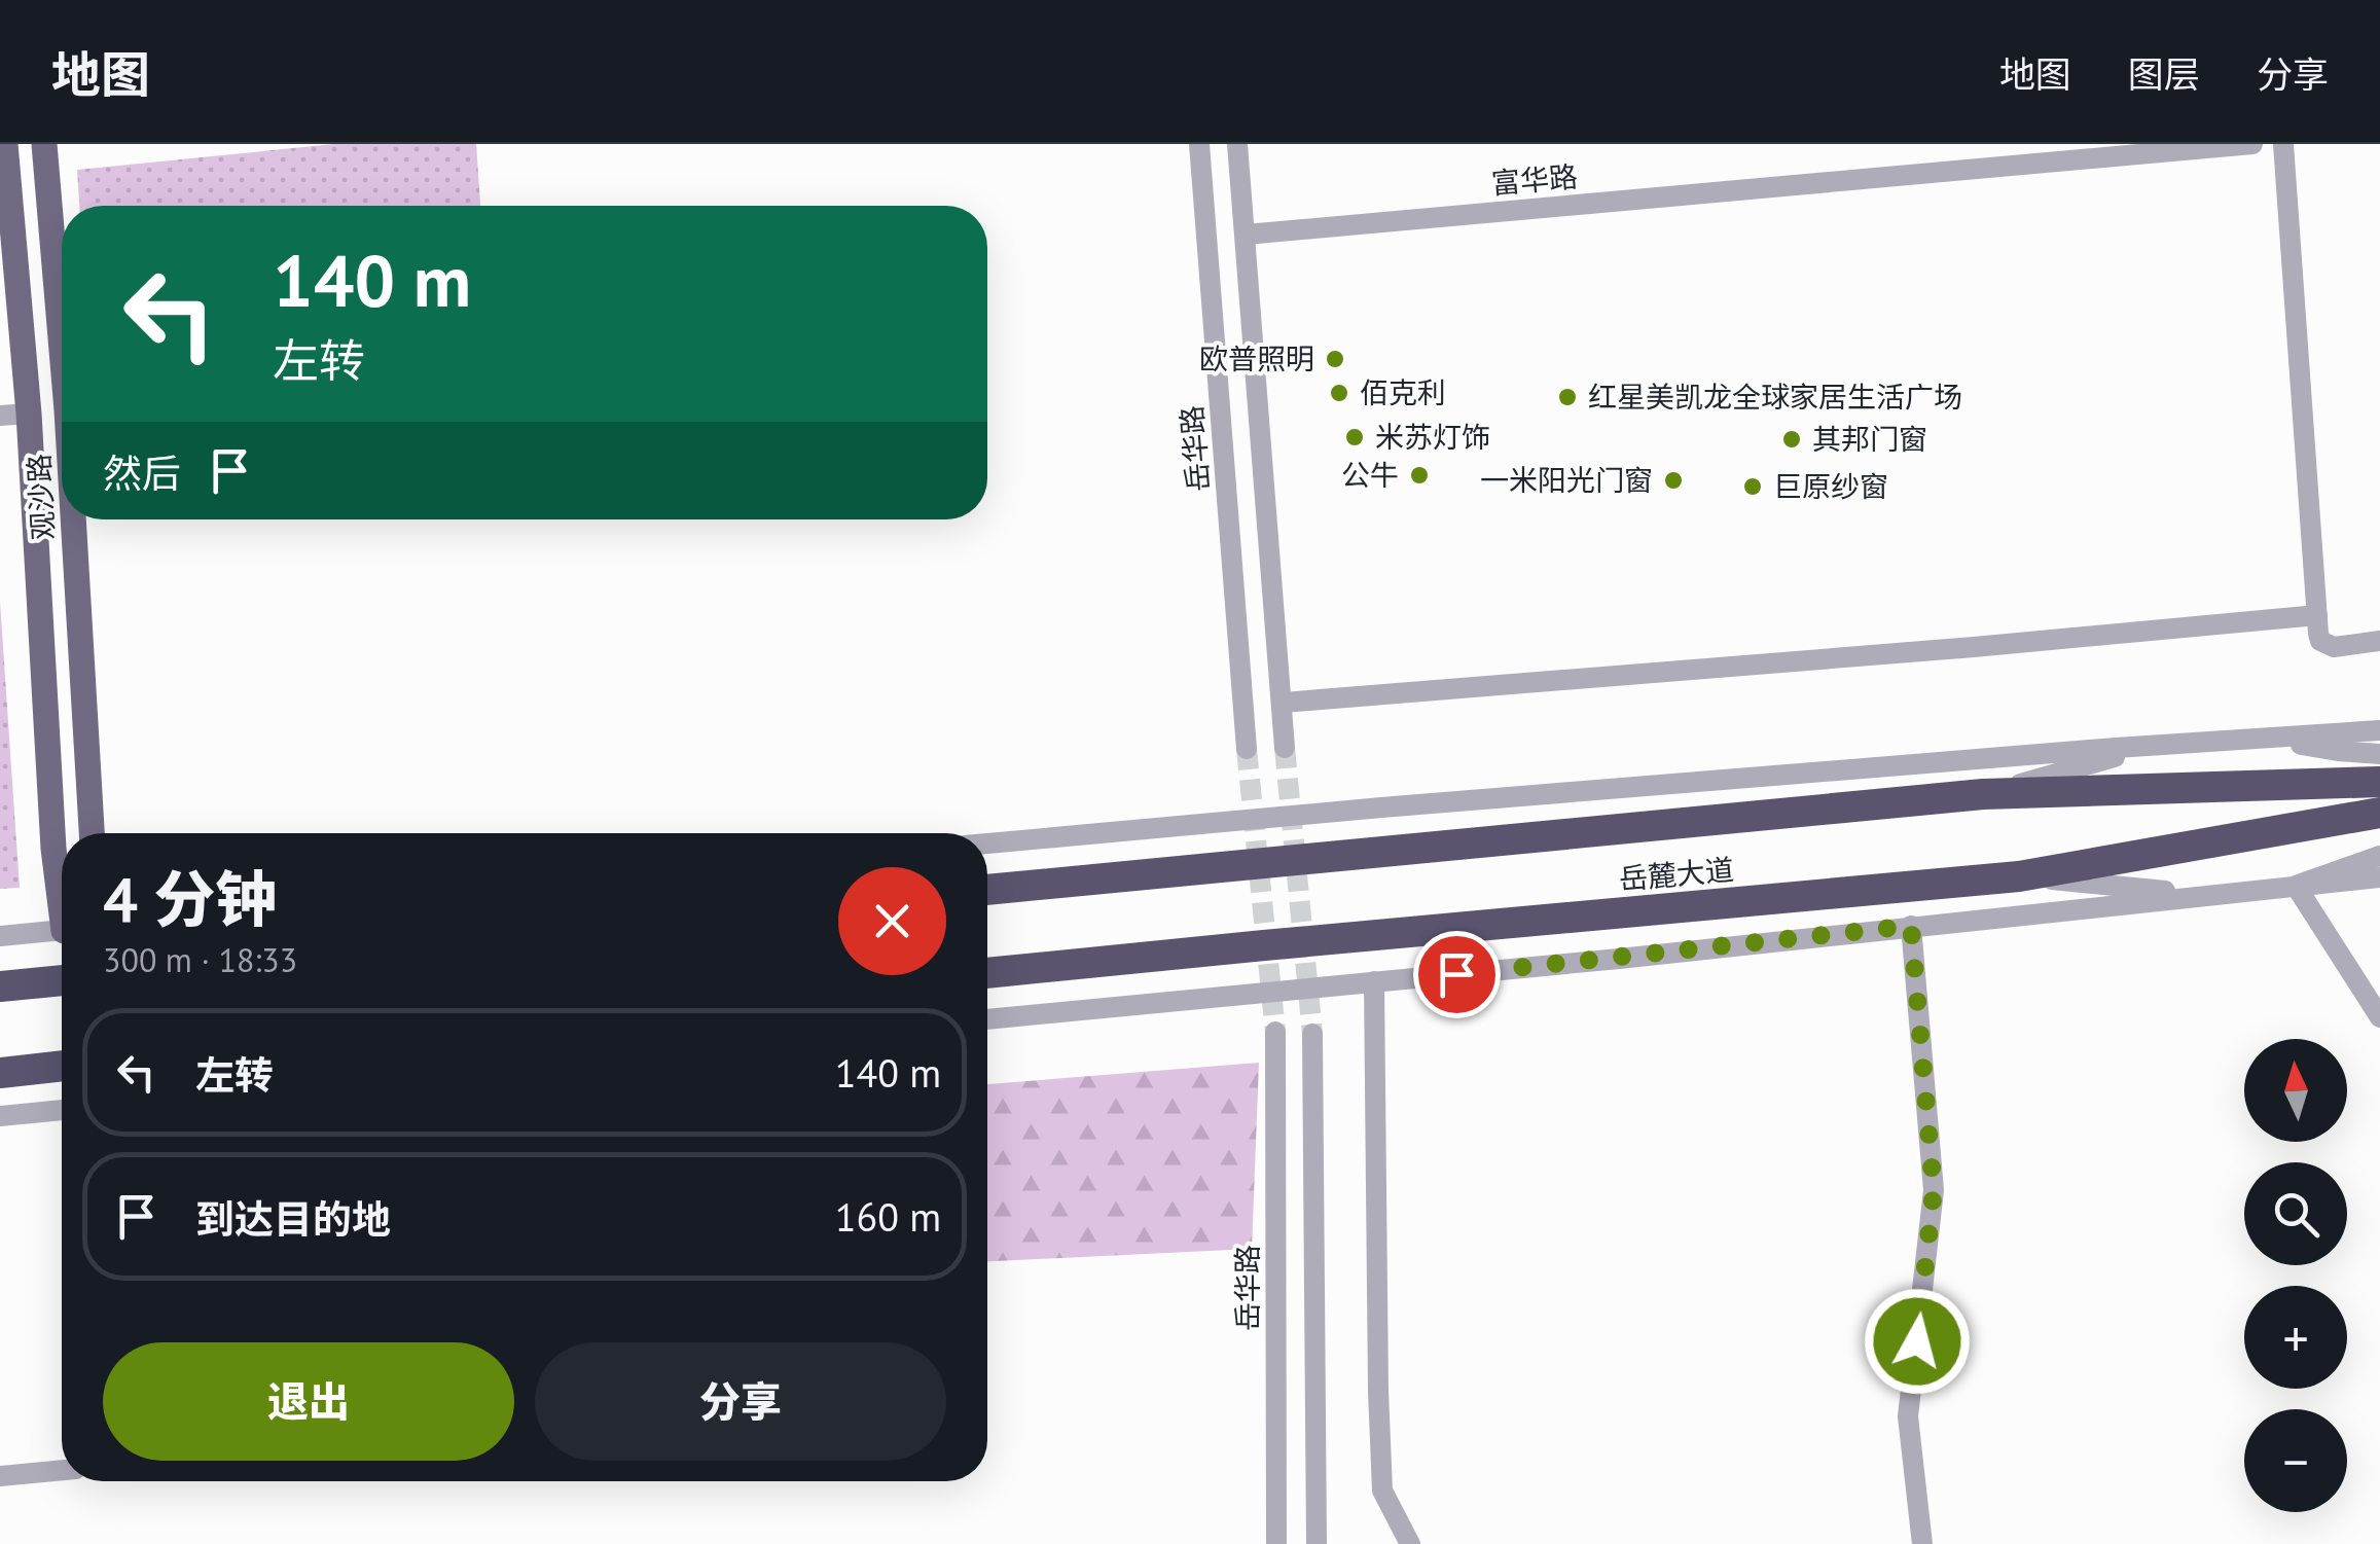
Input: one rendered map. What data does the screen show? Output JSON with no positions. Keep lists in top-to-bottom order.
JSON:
{
  "streets": {
    "highway": ["岳麓大道"],
    "main road": ["观沙路"],
    "street": ["富华路", "岳华路"]
  },
  "places": [
    "欧普照明",
    "佰克利",
    "红星美凯龙全球家居生活广场",
    "米苏灯饰",
    "其邦门窗",
    "公牛",
    "一米阳光门窗",
    "巨原纱窗"
  ],
  "north": "top",
  "page": {
    "header": "地图",
    "nav": ["地图", "图层", "分享"],
    "turn": ["140 m", "左转"],
    "then": "然后",
    "heading": ["4 分钟", "300 m · 18:33"],
    "list": [
      {
        "name": "左转",
        "value": "140 m"
      },
      {
        "name": "到达目的地",
        "value": "160 m"
      }
    ],
    "map_buttons": ["+", "−"],
    "buttons": ["退出", "分享"]
  }
}
